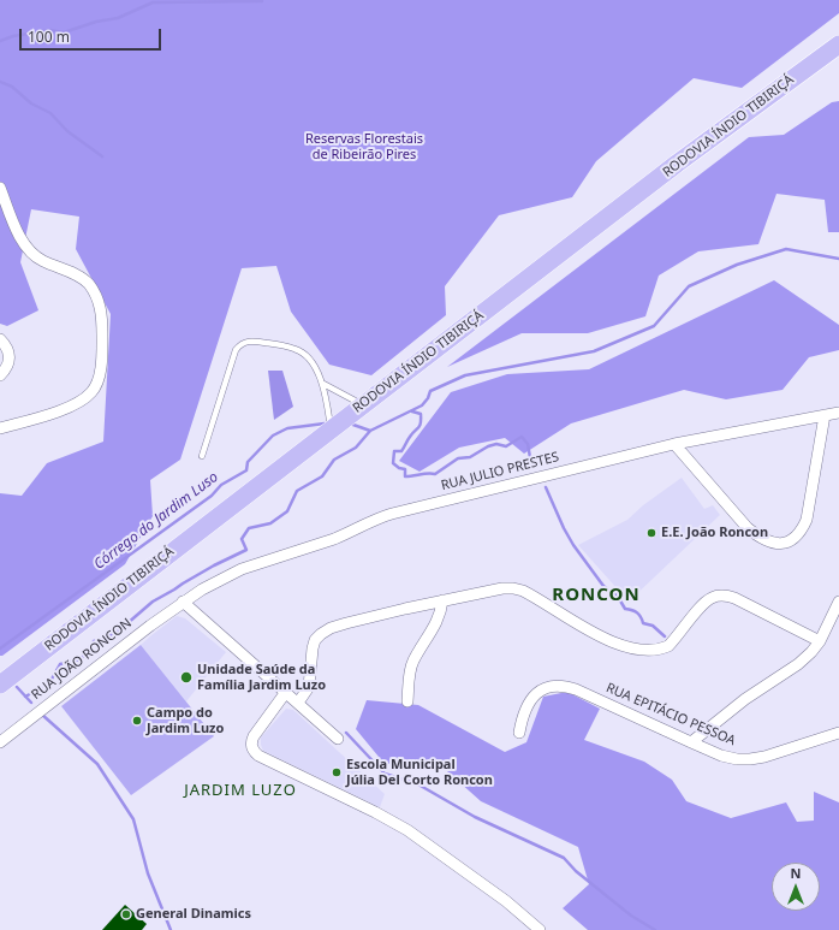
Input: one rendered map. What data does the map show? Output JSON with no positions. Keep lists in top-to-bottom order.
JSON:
{
  "streets": {
    "highway": ["RODOVIA ÍNDIO TIBIRIÇÁ"],
    "street": ["RUA JULIO PRESTES", "RUA JOÃO RONCON", "RUA EPITÁCIO PESSOA"]
  },
  "crossings": [
    ["RUA JULIO PRESTES", "RUA JOÃO RONCON"]
  ],
  "districts": ["RONCON", "JARDIM LUZO"],
  "water": ["Córrego do Jardim Luso"],
  "parks": ["Reservas Florestais de Ribeirão Pires"],
  "places": [
    "E.E. João Roncon",
    "Unidade Saúde da Família Jardim Luzo",
    "Campo do Jardim Luzo",
    "Escola Municipal Júlia Del Corto Roncon",
    "General Dinamics"
  ],
  "scale_bar": "100 m",
  "north": "top"
}
